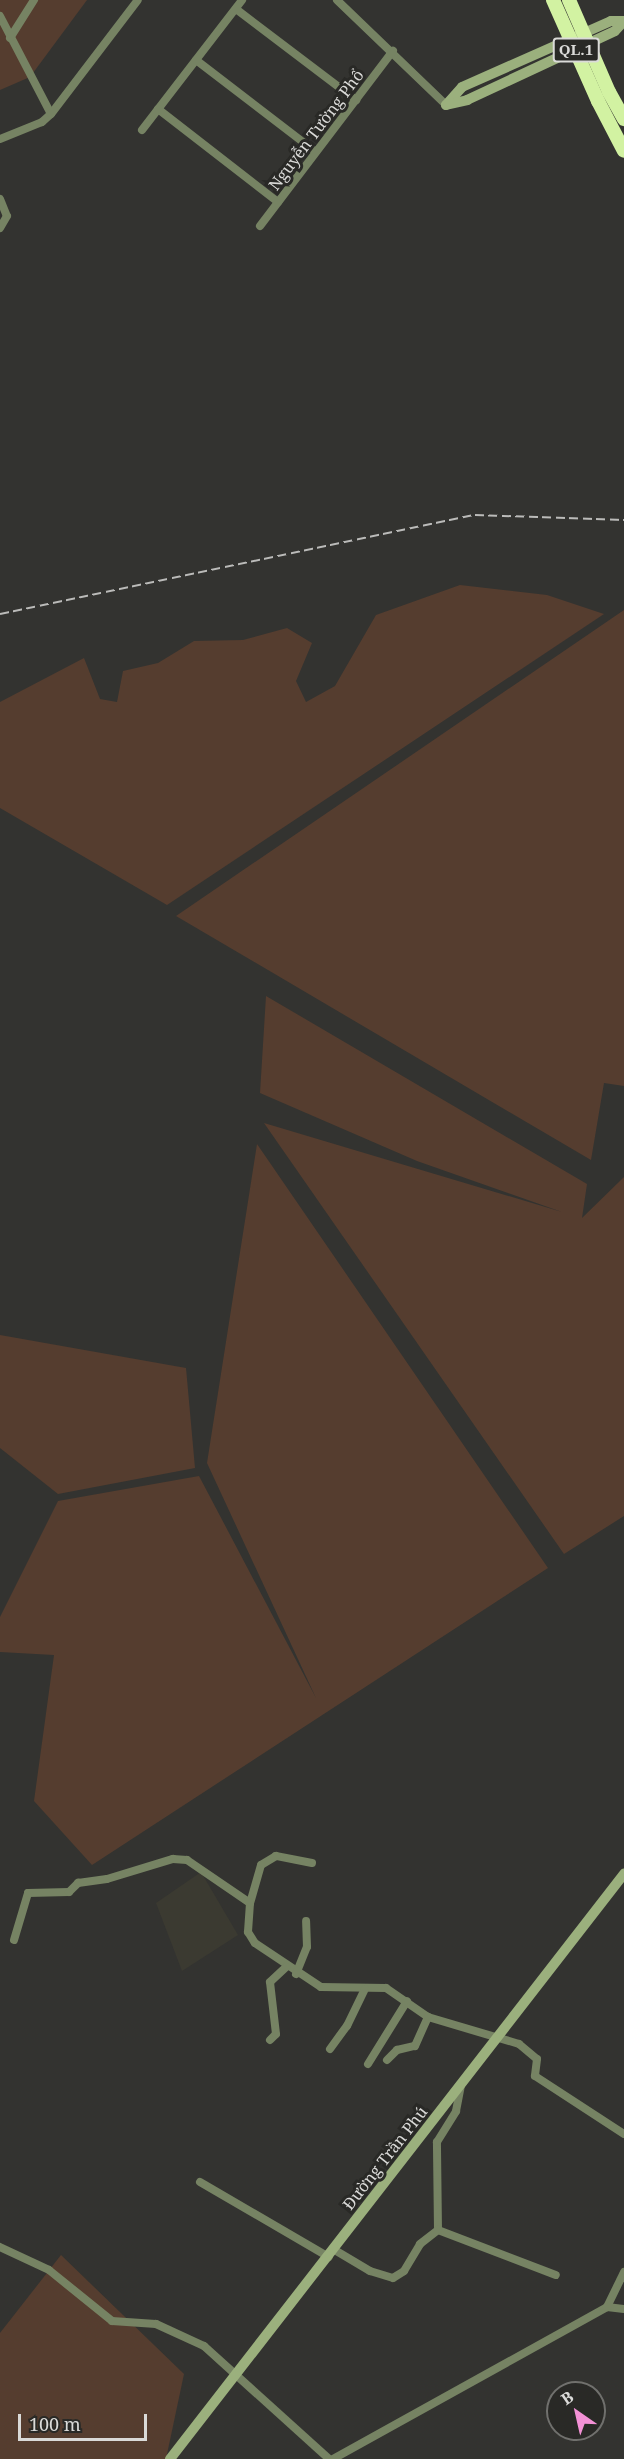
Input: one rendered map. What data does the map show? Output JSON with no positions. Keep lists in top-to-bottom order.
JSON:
{
  "streets": {
    "highway": ["QL.1"],
    "main road": ["Đường Trần Phú"],
    "street": ["Nguyễn Tường Phổ"]
  },
  "scale_bar": "100 m",
  "north": "top left"
}
